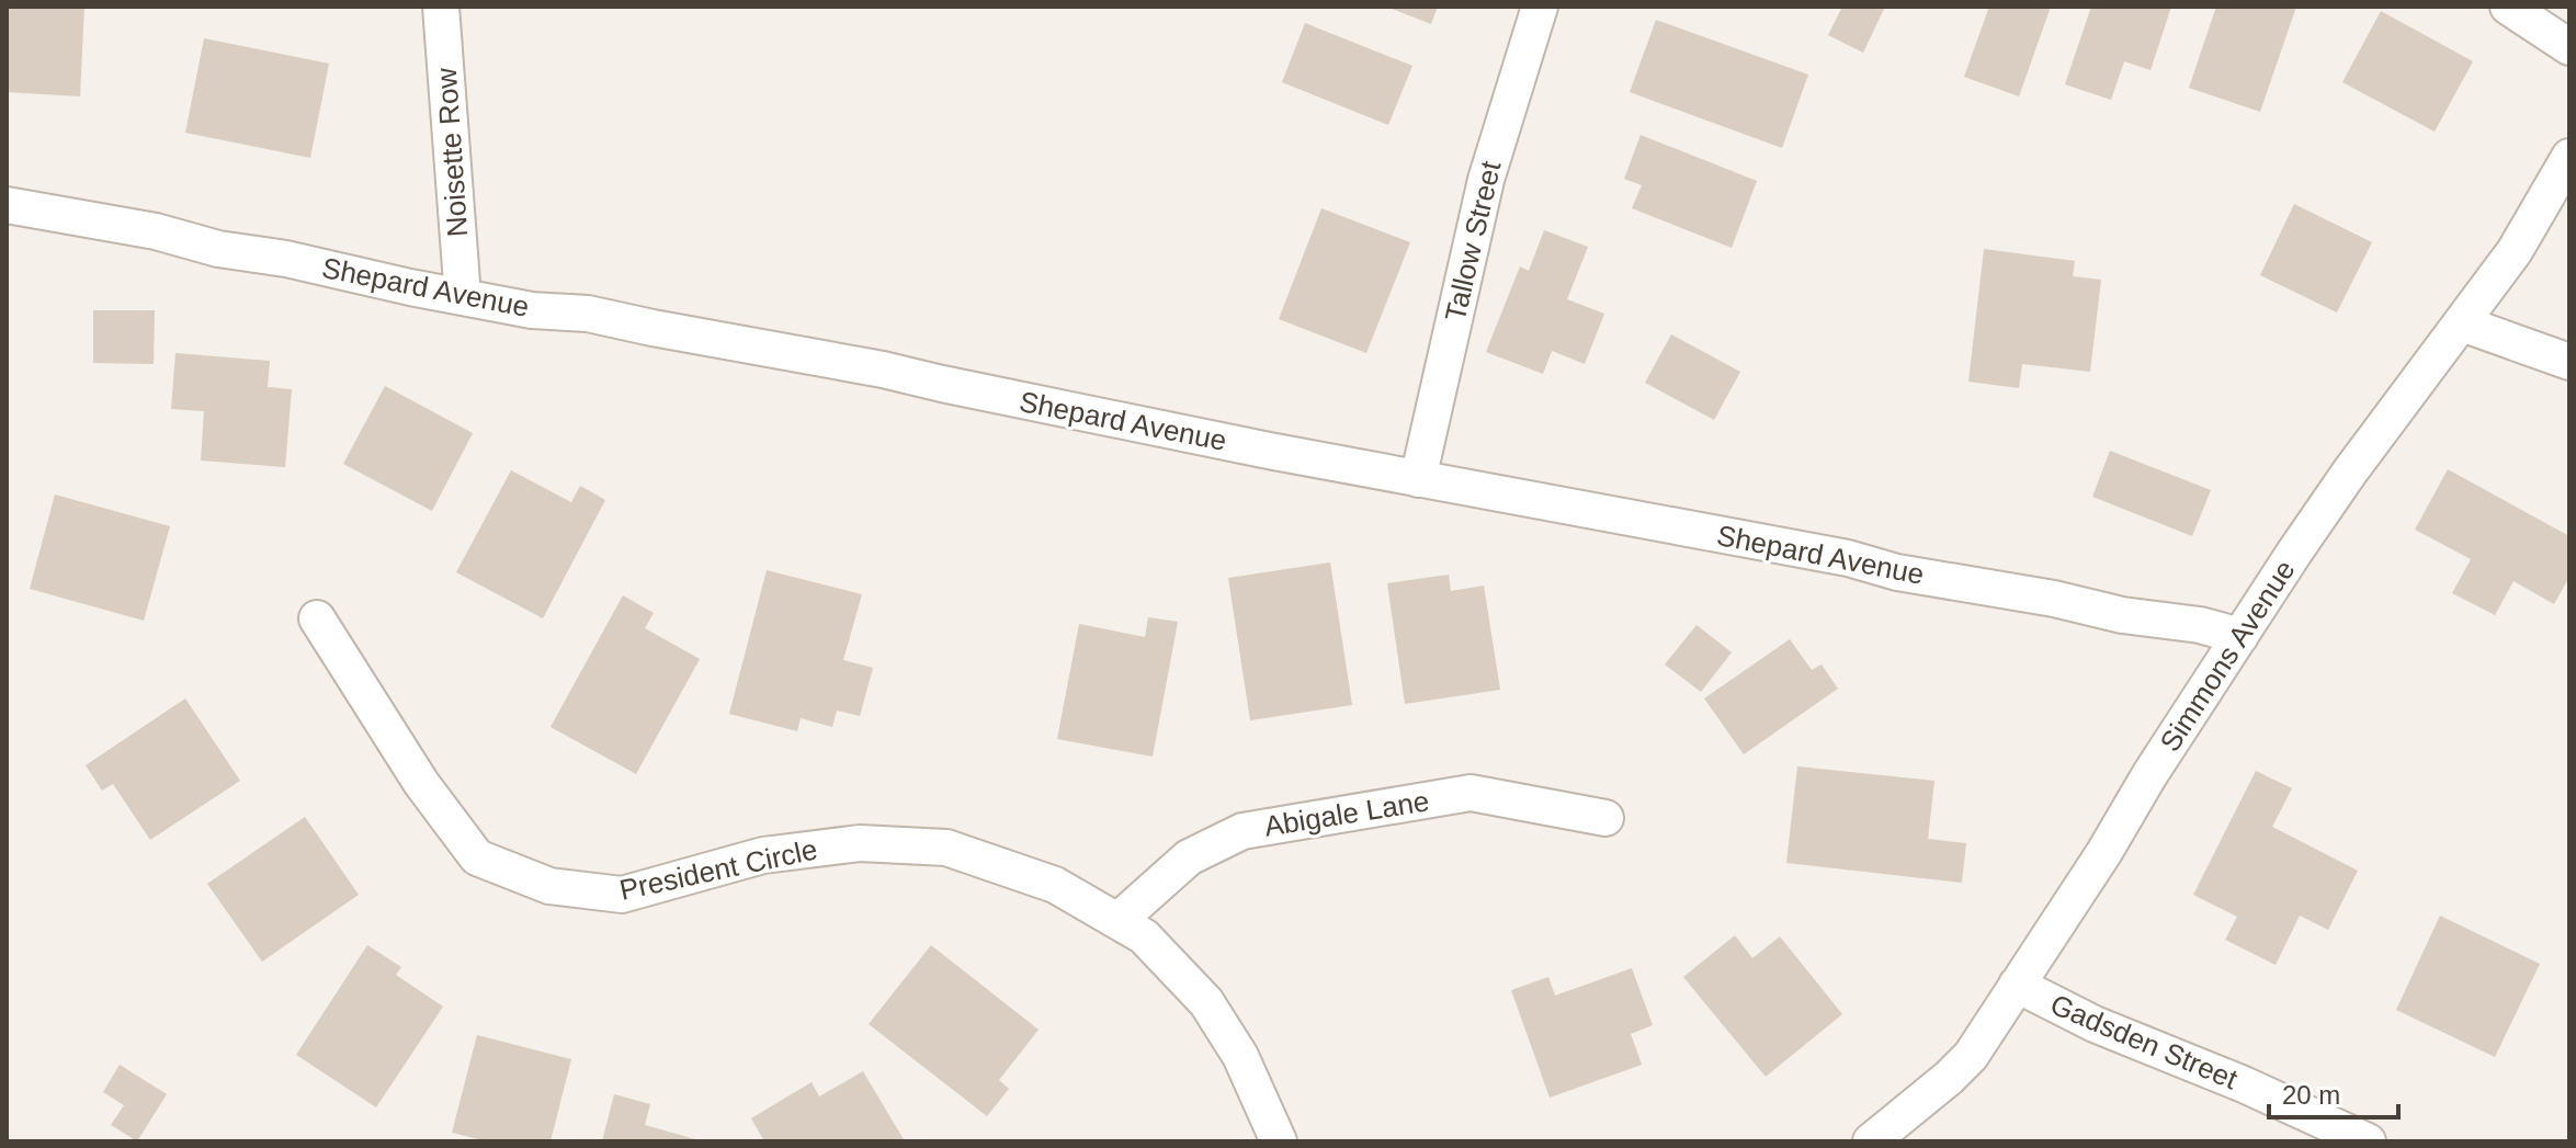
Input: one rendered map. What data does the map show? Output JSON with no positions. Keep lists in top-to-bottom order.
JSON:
{
  "streets": {
    "street": [
      "Noisette Row",
      "Tallow Street",
      "Shepard Avenue",
      "Simmons Avenue",
      "Abigale Lane",
      "President Circle",
      "Gadsden Street"
    ]
  },
  "crossings": [
    ["Noisette Row", "Shepard Avenue"],
    ["Tallow Street", "Shepard Avenue"],
    ["Shepard Avenue", "Simmons Avenue"],
    ["Simmons Avenue", "Gadsden Street"],
    ["Abigale Lane", "President Circle"]
  ],
  "scale_bar": "20 m"
}
